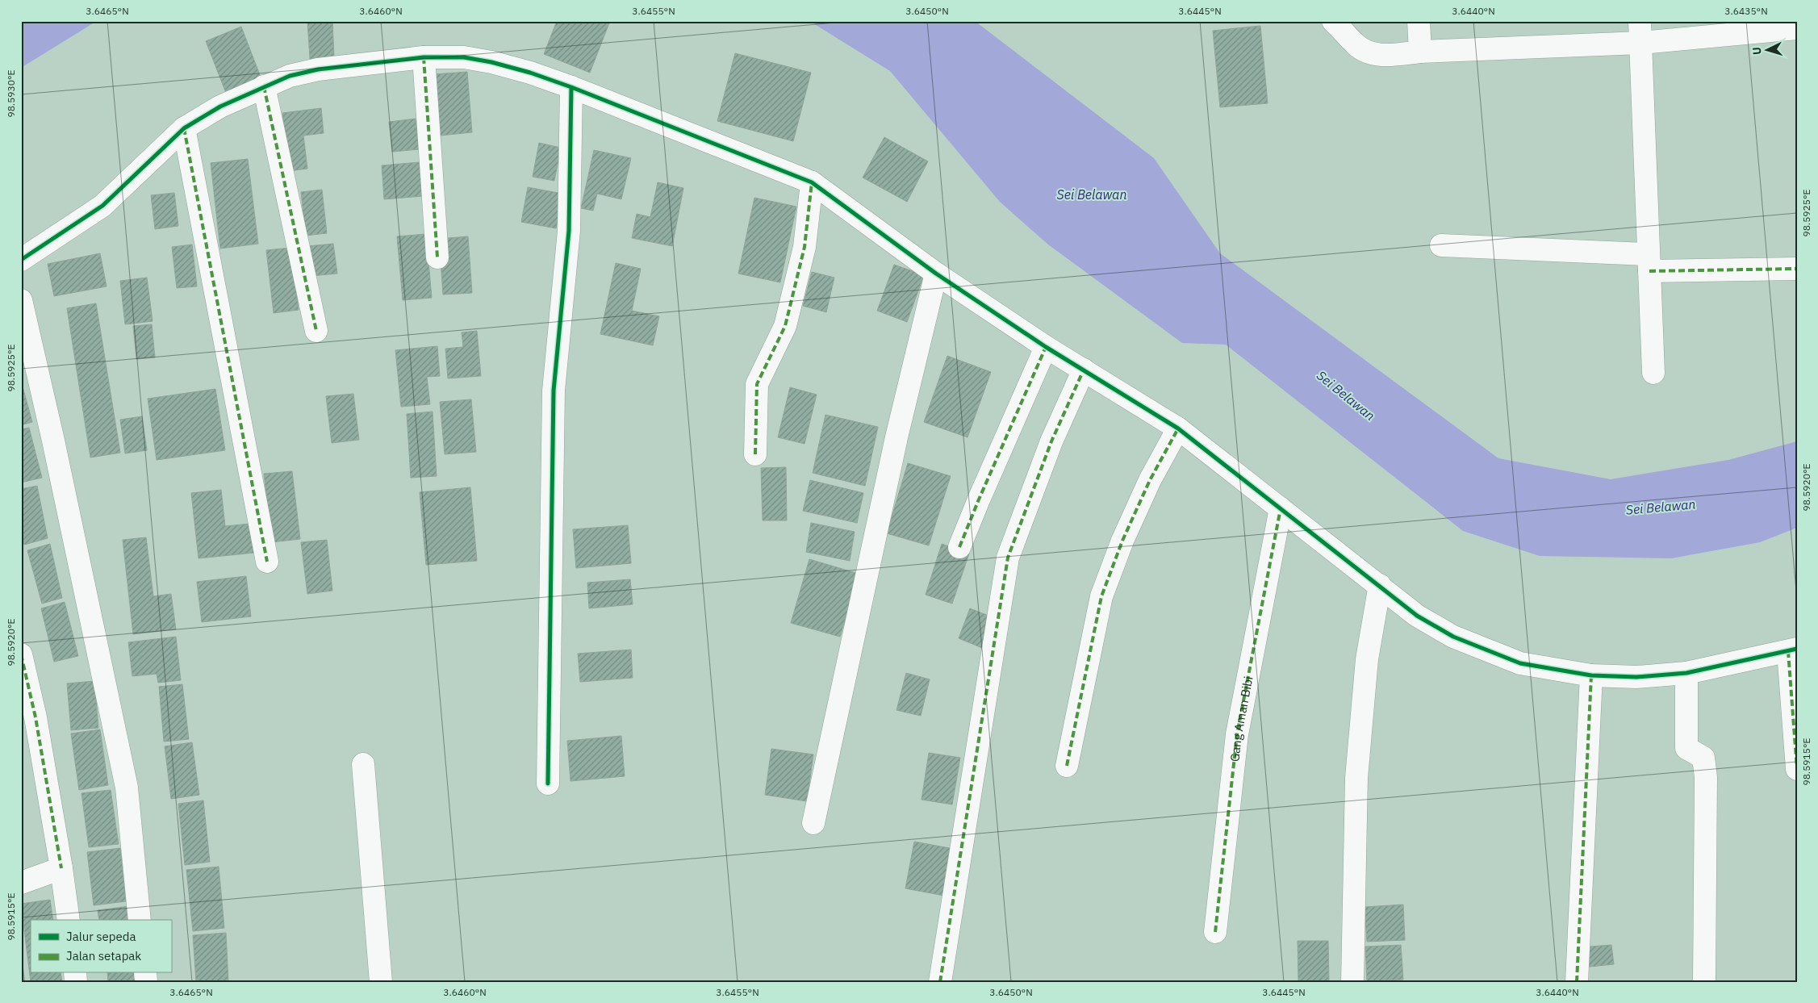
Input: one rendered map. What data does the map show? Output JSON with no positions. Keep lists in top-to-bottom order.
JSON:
{
  "streets": {
    "street": ["Gang Aman Bibi"]
  },
  "water": ["Sei Belawan"],
  "legend": ["Jalur sepeda", "Jalan setapak"],
  "north": "left",
  "coordinates": [
    "3.6465°N",
    "3.6460°N",
    "3.6455°N",
    "3.6450°N",
    "3.6445°N",
    "3.6440°N",
    "3.6435°N",
    "98.5930°E",
    "98.5925°E",
    "98.5920°E",
    "98.5915°E"
  ]
}
